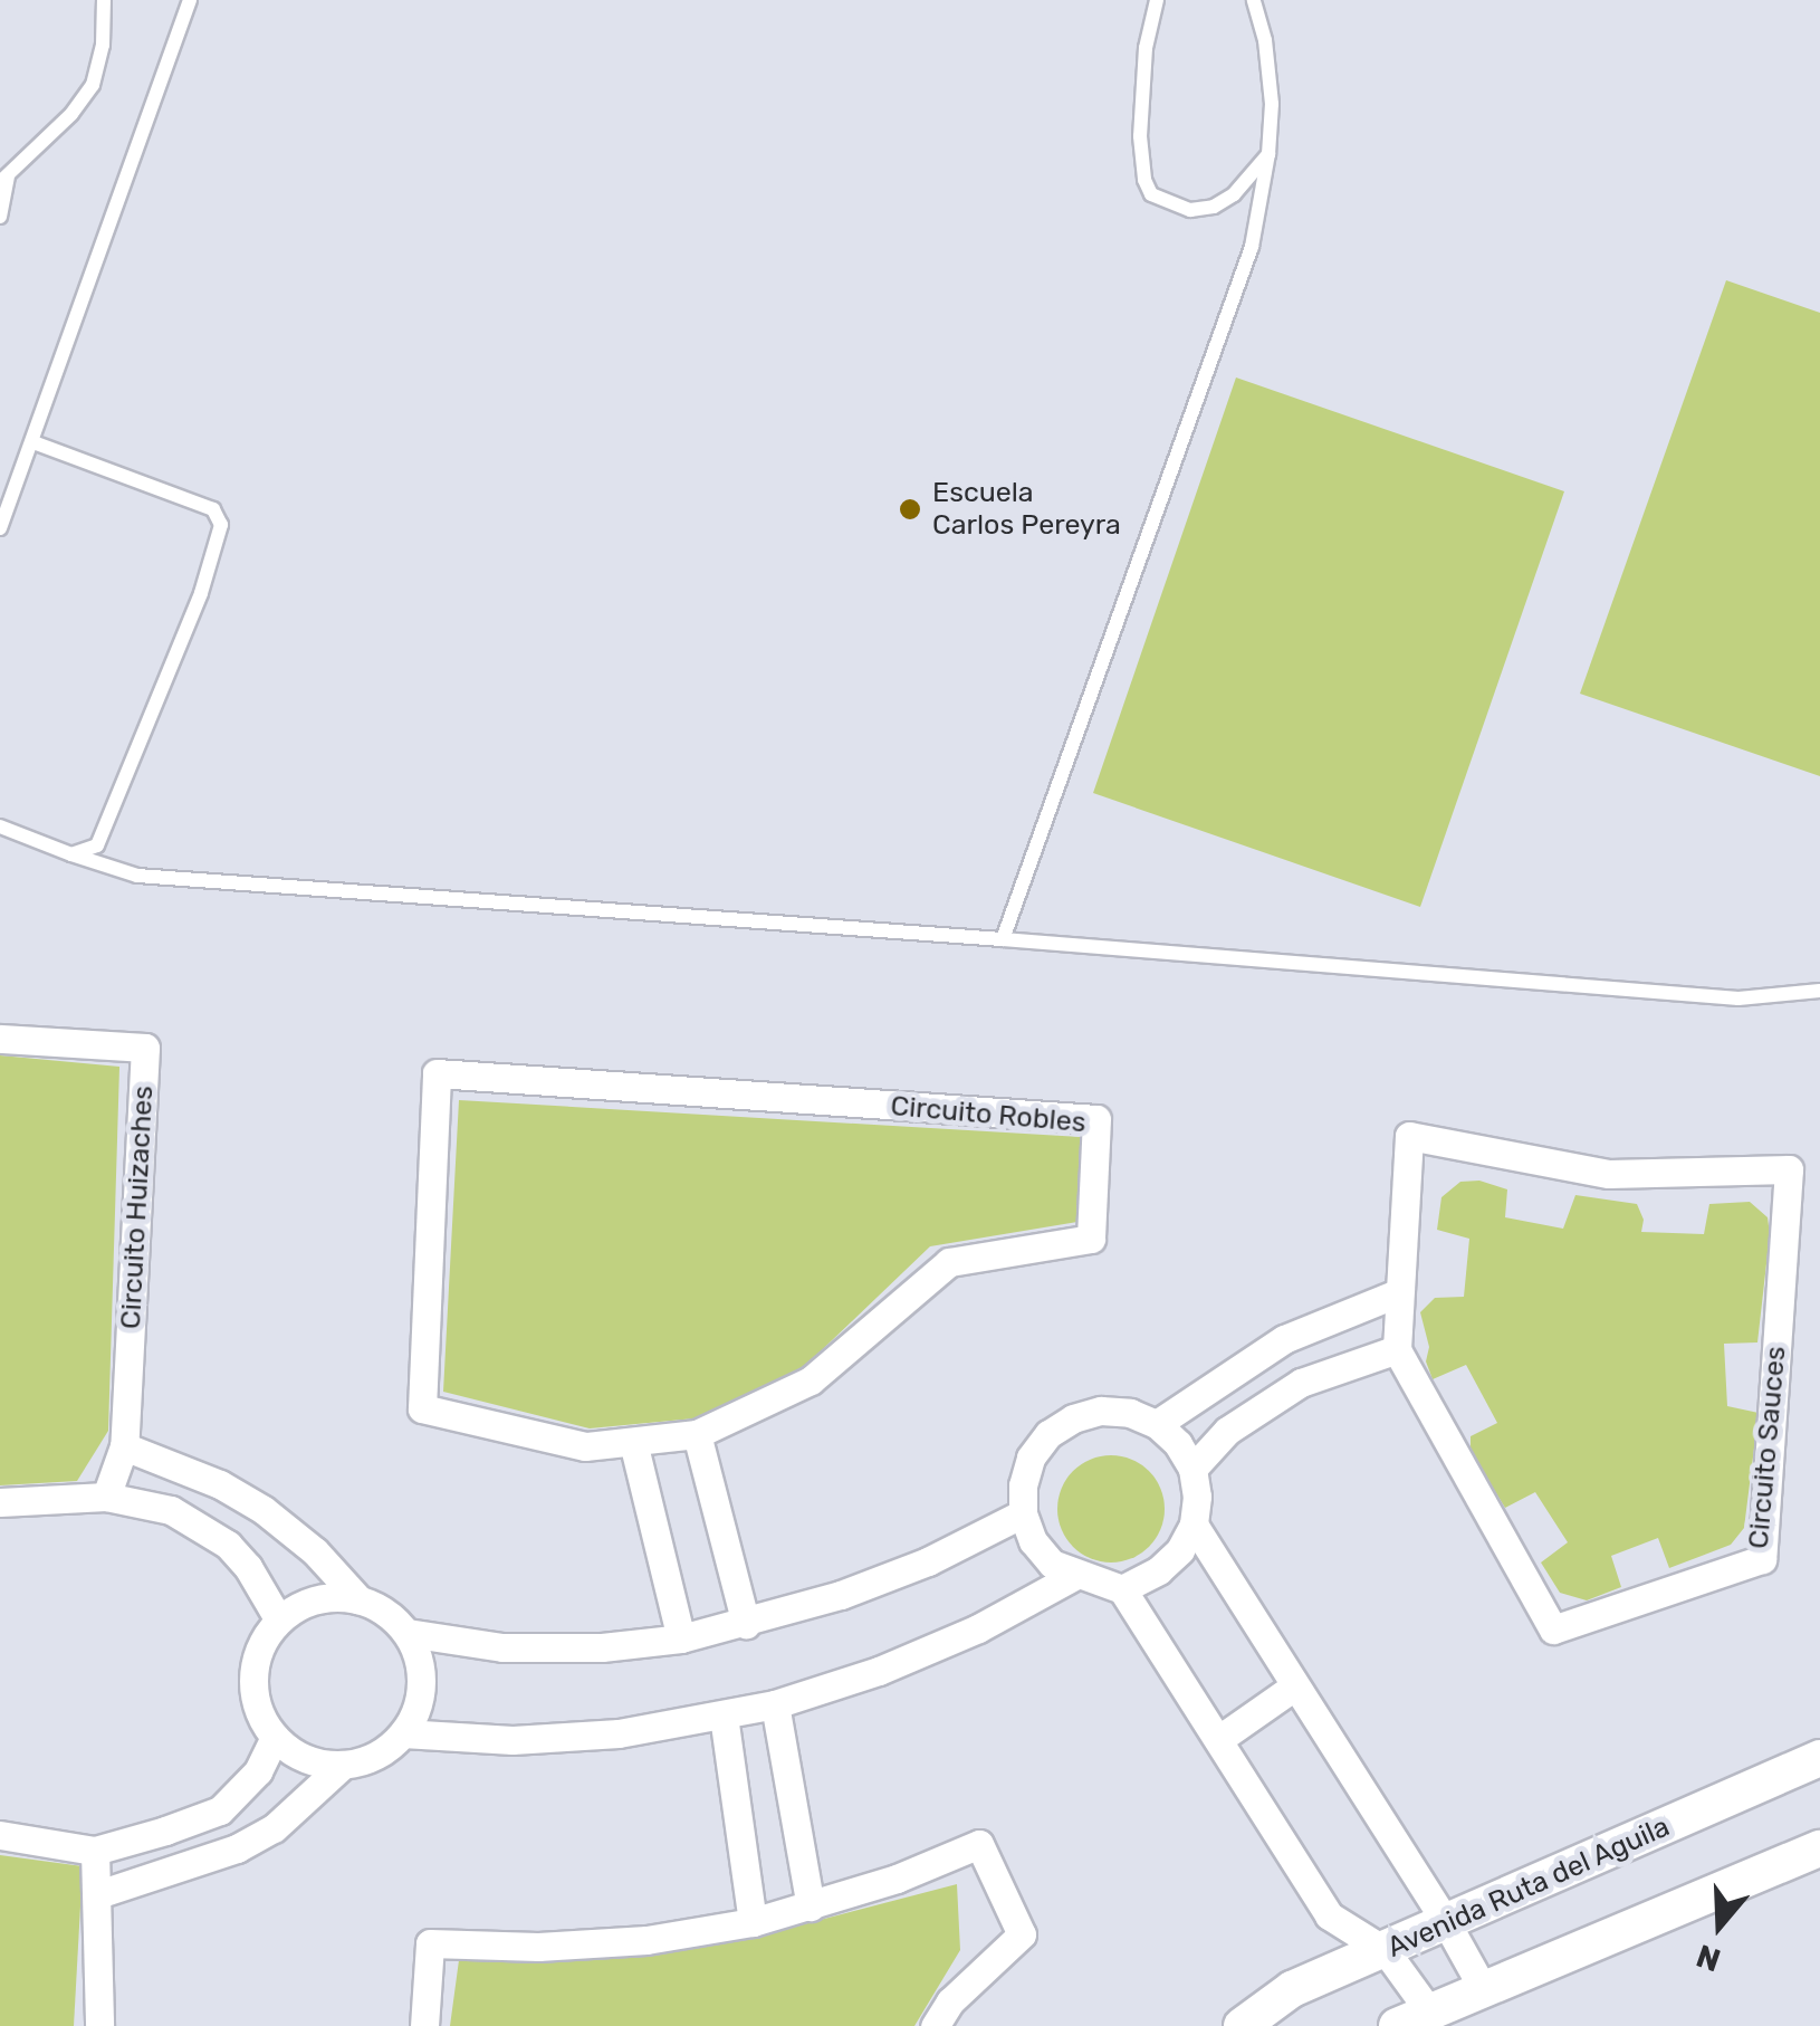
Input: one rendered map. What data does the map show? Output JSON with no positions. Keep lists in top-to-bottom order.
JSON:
{
  "streets": {
    "street": [
      "Circuito Robles",
      "Circuito Huizaches",
      "Circuito Sauces",
      "Avenida Ruta del Aguila"
    ]
  },
  "places": ["Escuela Carlos Pereyra"],
  "north": "bottom"
}
